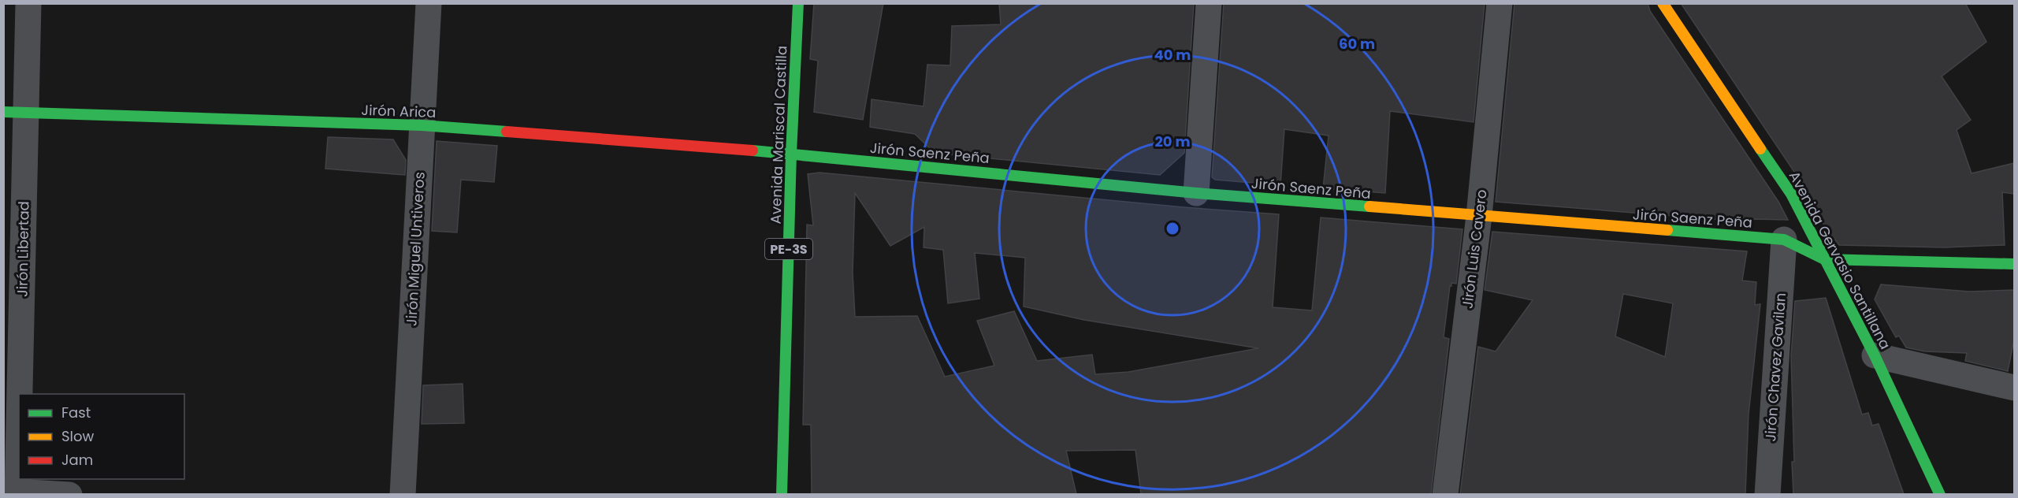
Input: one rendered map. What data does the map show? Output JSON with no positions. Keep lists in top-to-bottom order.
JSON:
{
  "streets": {
    "main road": [
      "Jirón Arica",
      "Avenida Mariscal Castilla",
      "Jirón Saenz Peña",
      "PE-3S",
      "Avenida Gervasio Santillana"
    ],
    "street": [
      "Jirón Libertad",
      "Jirón Miguel Untiveros",
      "Jirón Luis Cavero",
      "Jirón Chavez Gavilan"
    ]
  },
  "crossings": [
    ["Jirón Arica", "Avenida Mariscal Castilla"],
    ["Jirón Arica", "Jirón Saenz Peña"],
    ["Jirón Arica", "Jirón Libertad"],
    ["Jirón Arica", "Jirón Miguel Untiveros"],
    ["Avenida Mariscal Castilla", "Jirón Saenz Peña"],
    ["Jirón Saenz Peña", "Jirón Luis Cavero"],
    ["Jirón Saenz Peña", "Avenida Gervasio Santillana"],
    ["Jirón Saenz Peña", "Jirón Chavez Gavilan"]
  ],
  "legend": ["Fast", "Slow", "Jam"],
  "rings": ["60 m", "40 m", "20 m"]
}
